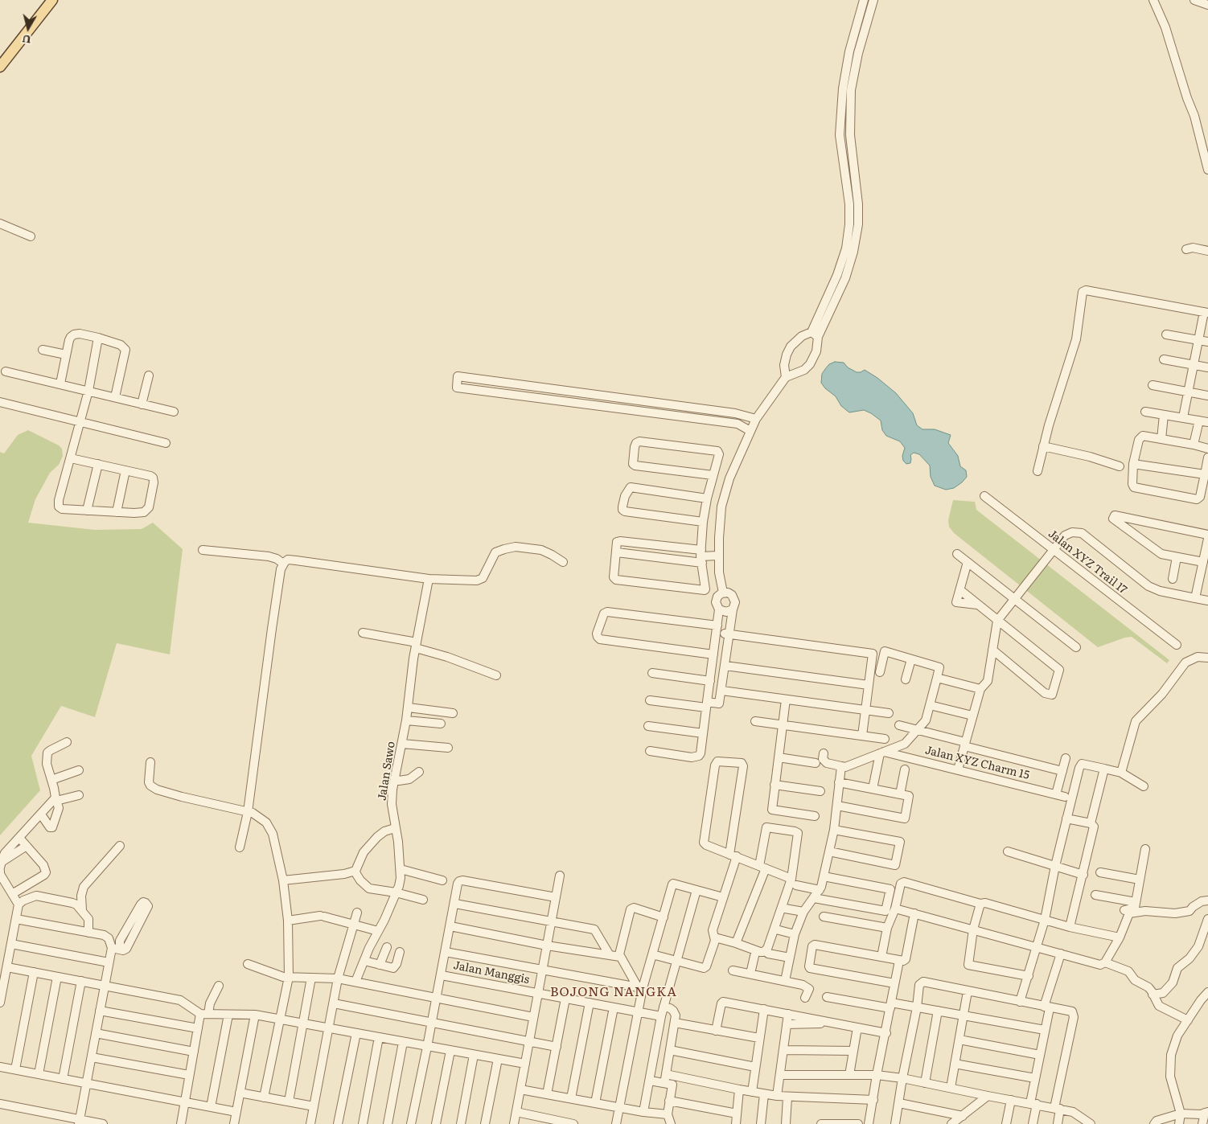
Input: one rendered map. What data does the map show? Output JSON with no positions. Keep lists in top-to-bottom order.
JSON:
{
  "streets": {
    "street": [
      "Jalan XYZ Trail 17",
      "Jalan XYZ Charm 15",
      "Jalan Sawo",
      "Jalan Manggis"
    ]
  },
  "districts": ["BOJONG NANGKA"],
  "north": "bottom"
}
